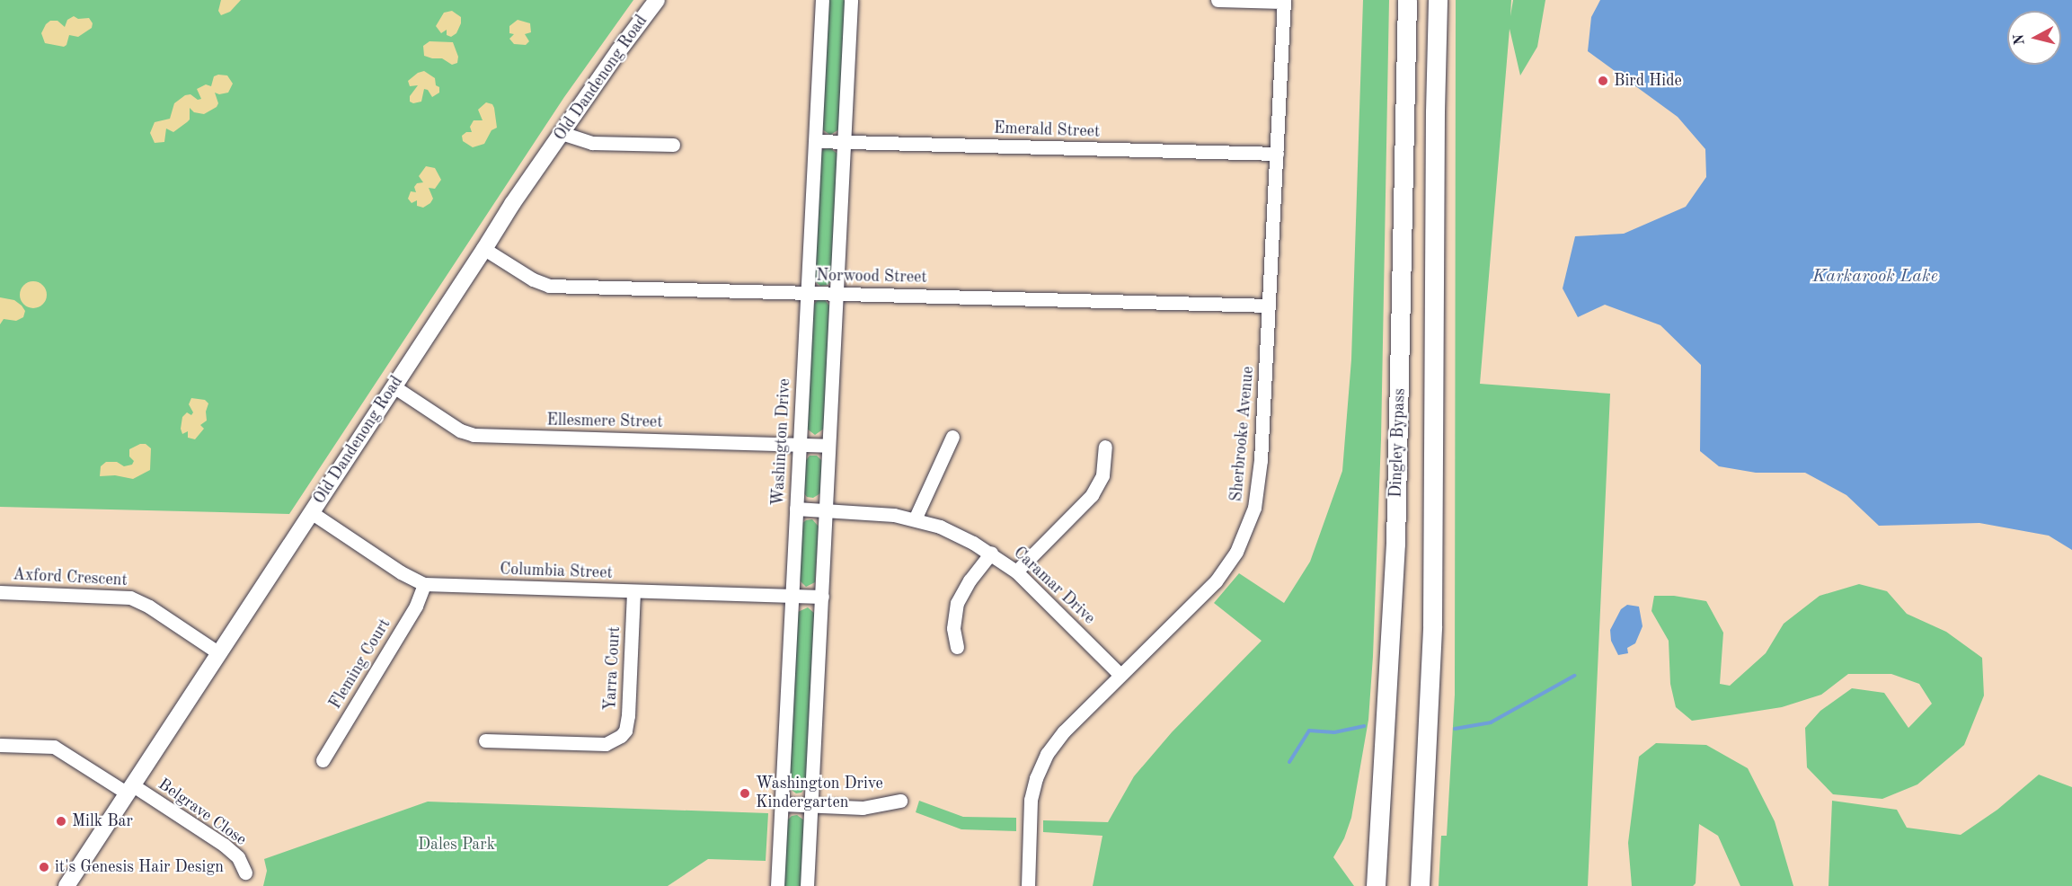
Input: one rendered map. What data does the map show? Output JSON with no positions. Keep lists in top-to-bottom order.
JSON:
{
  "streets": {
    "highway": ["Dingley Bypass"],
    "main road": ["Old Dandenong Road"],
    "street": [
      "Emerald Street",
      "Norwood Street",
      "Ellesmere Street",
      "Sherbrooke Avenue",
      "Washington Drive",
      "Columbia Street",
      "Axford Crescent",
      "Caramar Drive",
      "Fleming Court",
      "Yarra Court",
      "Belgrave Close"
    ]
  },
  "crossings": [
    ["Old Dandenong Road", "Norwood Street"],
    ["Old Dandenong Road", "Ellesmere Street"],
    ["Old Dandenong Road", "Columbia Street"],
    ["Old Dandenong Road", "Axford Crescent"],
    ["Old Dandenong Road", "Belgrave Close"],
    ["Emerald Street", "Sherbrooke Avenue"],
    ["Emerald Street", "Washington Drive"],
    ["Norwood Street", "Sherbrooke Avenue"],
    ["Norwood Street", "Washington Drive"],
    ["Ellesmere Street", "Washington Drive"],
    ["Sherbrooke Avenue", "Caramar Drive"],
    ["Washington Drive", "Columbia Street"],
    ["Washington Drive", "Caramar Drive"],
    ["Columbia Street", "Fleming Court"],
    ["Columbia Street", "Yarra Court"]
  ],
  "water": ["Karkarook Lake"],
  "parks": ["Dales Park"],
  "places": [
    "Bird Hide",
    "Washington Drive Kindergarten",
    "Milk Bar",
    "it's Genesis Hair Design"
  ],
  "north": "left"
}
